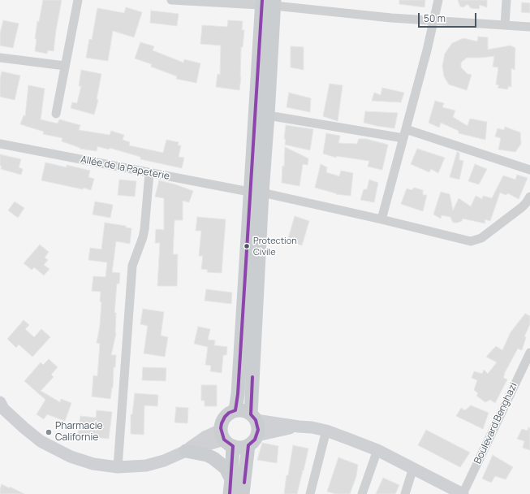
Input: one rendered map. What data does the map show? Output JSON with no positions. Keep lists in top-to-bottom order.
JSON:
{
  "streets": {
    "street": ["Allée de la Papeterie", "Boulevard Benghazi"]
  },
  "places": ["Protection Civile", "Pharmacie Californie"],
  "scale_bar": "50 m"
}
